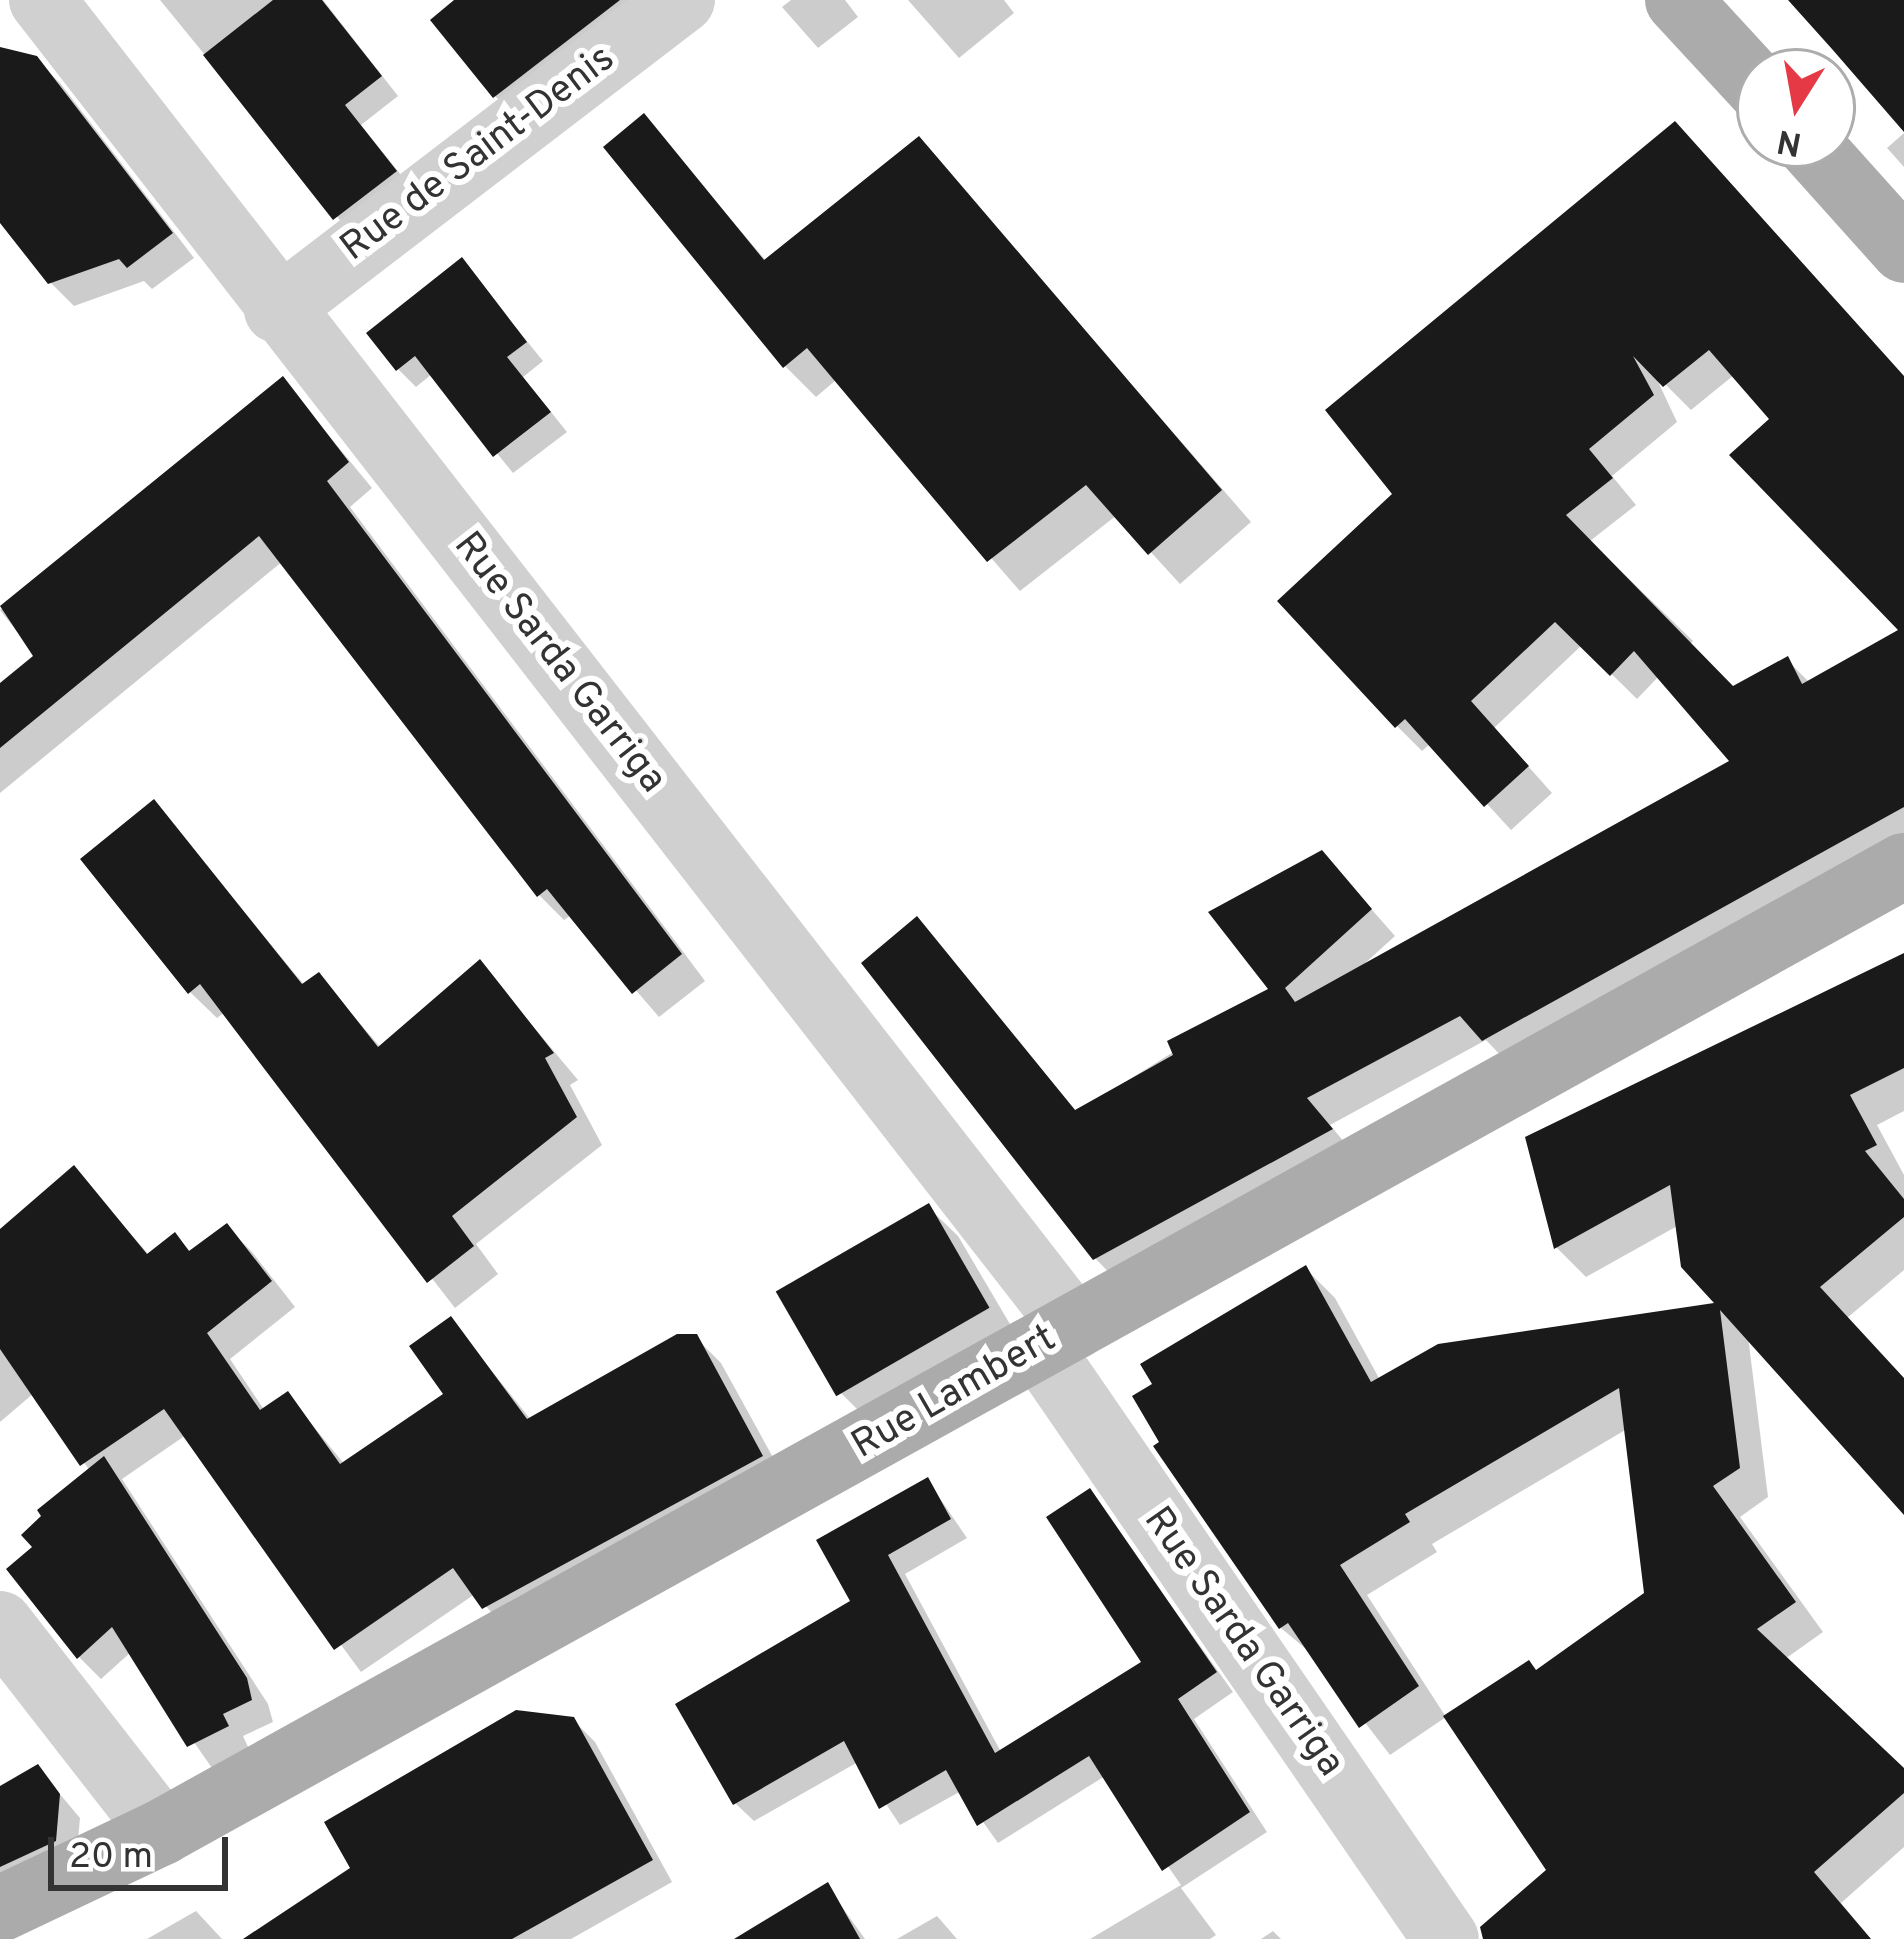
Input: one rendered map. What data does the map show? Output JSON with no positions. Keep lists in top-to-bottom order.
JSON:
{
  "streets": {
    "main road": ["Rue Lambert"],
    "street": ["Rue de Saint-Denis", "Rue Sarda Garriga"]
  },
  "crossings": [
    ["Rue de Saint-Denis", "Rue Sarda Garriga"],
    ["Rue Sarda Garriga", "Rue Lambert"]
  ],
  "scale_bar": "20 m",
  "north": "bottom"
}
